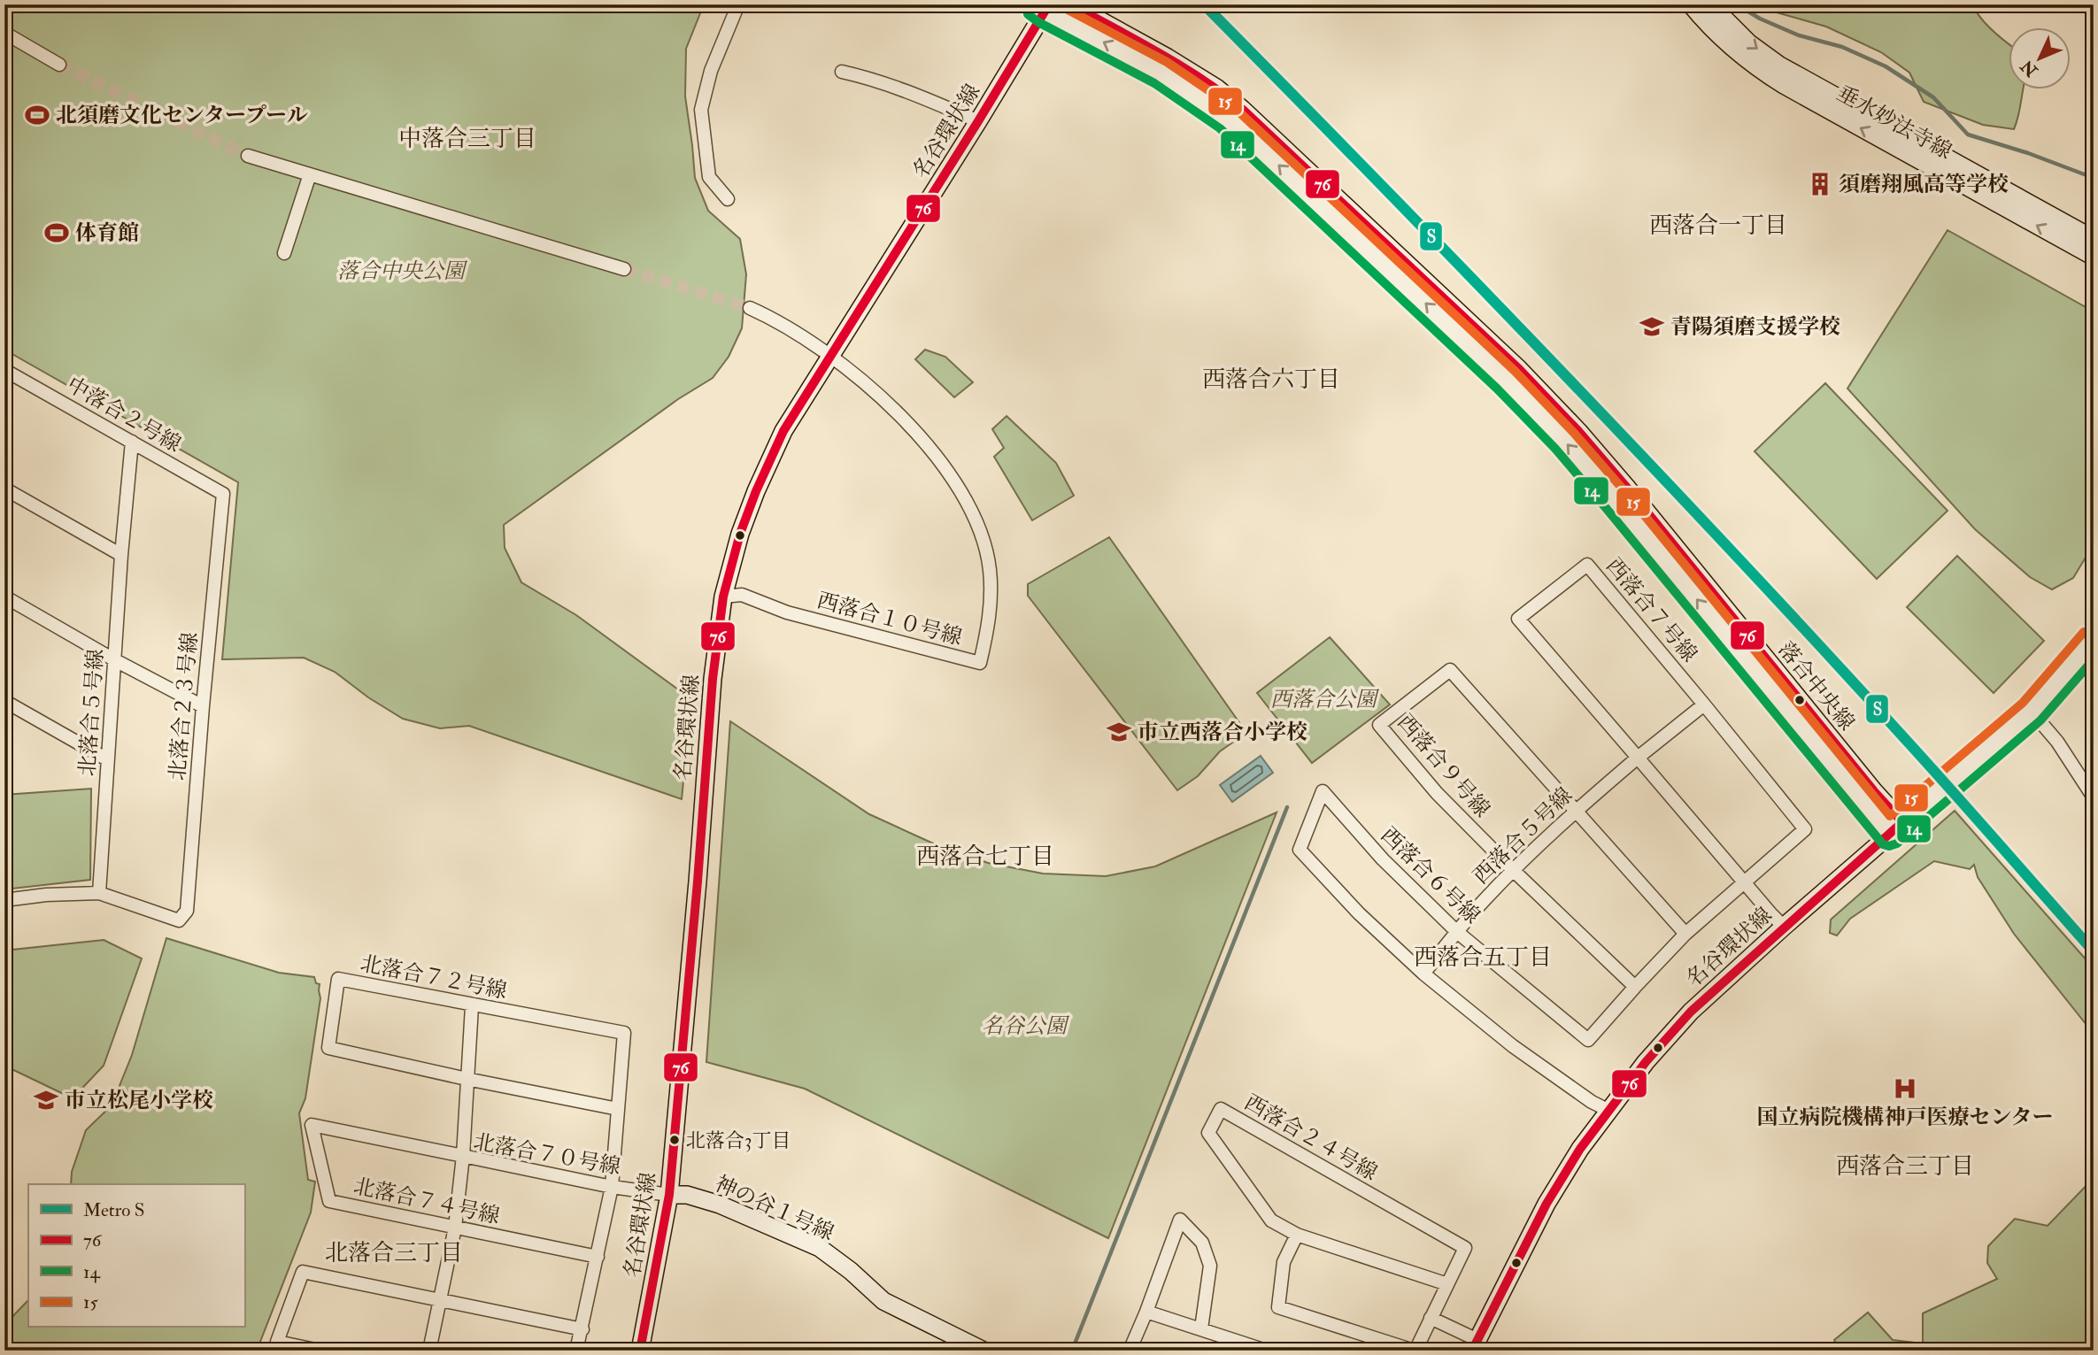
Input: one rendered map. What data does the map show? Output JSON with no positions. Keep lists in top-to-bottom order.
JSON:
{
  "streets": {
    "street": [
      "垂水妙法寺線",
      "名谷環状線",
      "中落合２号線",
      "西落合７号線",
      "西落合１０号線",
      "落合中央線",
      "北落合２３号線",
      "北落合５号線",
      "西落合９号線",
      "西落合５号線",
      "西落合６号線",
      "北落合７２号線",
      "西落合２４号線",
      "北落合７０号線",
      "北落合７４号線",
      "神の谷１号線"
    ]
  },
  "crossings": [
    ["名谷環状線", "西落合１０号線"],
    ["名谷環状線", "落合中央線"],
    ["名谷環状線", "北落合７０号線"],
    ["名谷環状線", "神の谷１号線"],
    ["中落合２号線", "北落合２３号線"],
    ["中落合２号線", "北落合５号線"],
    ["西落合７号線", "西落合５号線"],
    ["西落合７号線", "西落合６号線"],
    ["北落合２３号線", "北落合５号線"],
    ["西落合９号線", "西落合５号線"],
    ["西落合９号線", "西落合６号線"],
    ["西落合５号線", "西落合６号線"],
    ["北落合７２号線", "北落合７０号線"],
    ["北落合７２号線", "北落合７４号線"],
    ["北落合７０号線", "北落合７４号線"],
    ["北落合７０号線", "神の谷１号線"]
  ],
  "districts": [
    "中落合三丁目",
    "西落合一丁目",
    "西落合六丁目",
    "西落合七丁目",
    "西落合五丁目",
    "西落合三丁目",
    "北落合三丁目"
  ],
  "parks": ["落合中央公園", "西落合公園", "名谷公園"],
  "places": {
    "sports": ["北須磨文化センタープール", "体育館"],
    "building": ["須磨翔風高等学校"],
    "school or university": ["青陽須磨支援学校", "市立西落合小学校", "市立松尾小学校"],
    "hospital": ["国立病院機構神戸医療センター"],
    "other": ["北落合3丁目"]
  },
  "lines": [
    "metro line S",
    "transit line 76",
    "transit line 15",
    "transit line 14"
  ],
  "legend": [
    "Metro S",
    "76",
    "14",
    "15"
  ],
  "north": "bottom left"
}
